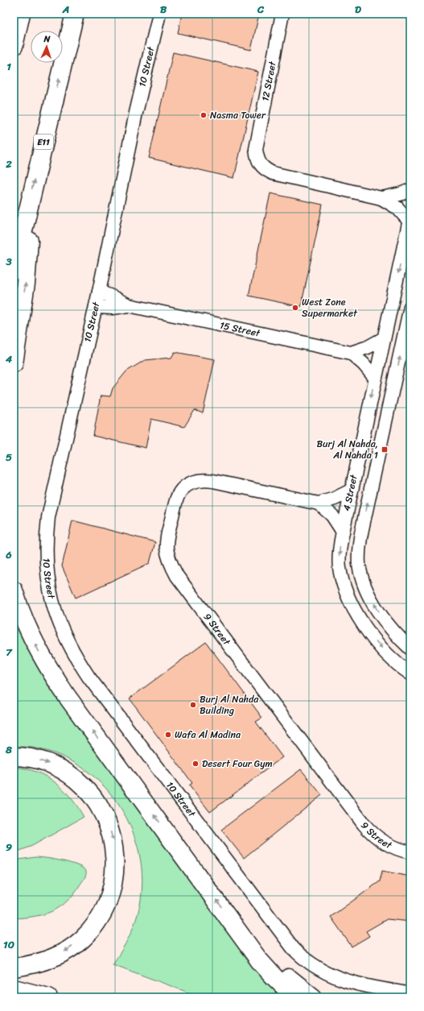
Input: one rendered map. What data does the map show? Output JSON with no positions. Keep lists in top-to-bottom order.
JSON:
{
  "streets": {
    "main road": ["E11"],
    "street": [
      "10 Street",
      "12 Street",
      "15 Street",
      "4 Street",
      "9 Street"
    ]
  },
  "places": {
    "other": [
      "Nasma Tower",
      "West Zone Supermarket",
      "Burj Al Nahda Building",
      "Wafa Al Madina",
      "Desert Four Gym"
    ],
    "transit": ["Burj Al Nahda, Al Nahda 1"]
  },
  "north": "top",
  "grid": {
    "columns": [
      "A",
      "B",
      "C",
      "D"
    ],
    "rows": [
      "1",
      "2",
      "3",
      "4",
      "5",
      "6",
      "7",
      "8",
      "9",
      "10"
    ]
  }
}
